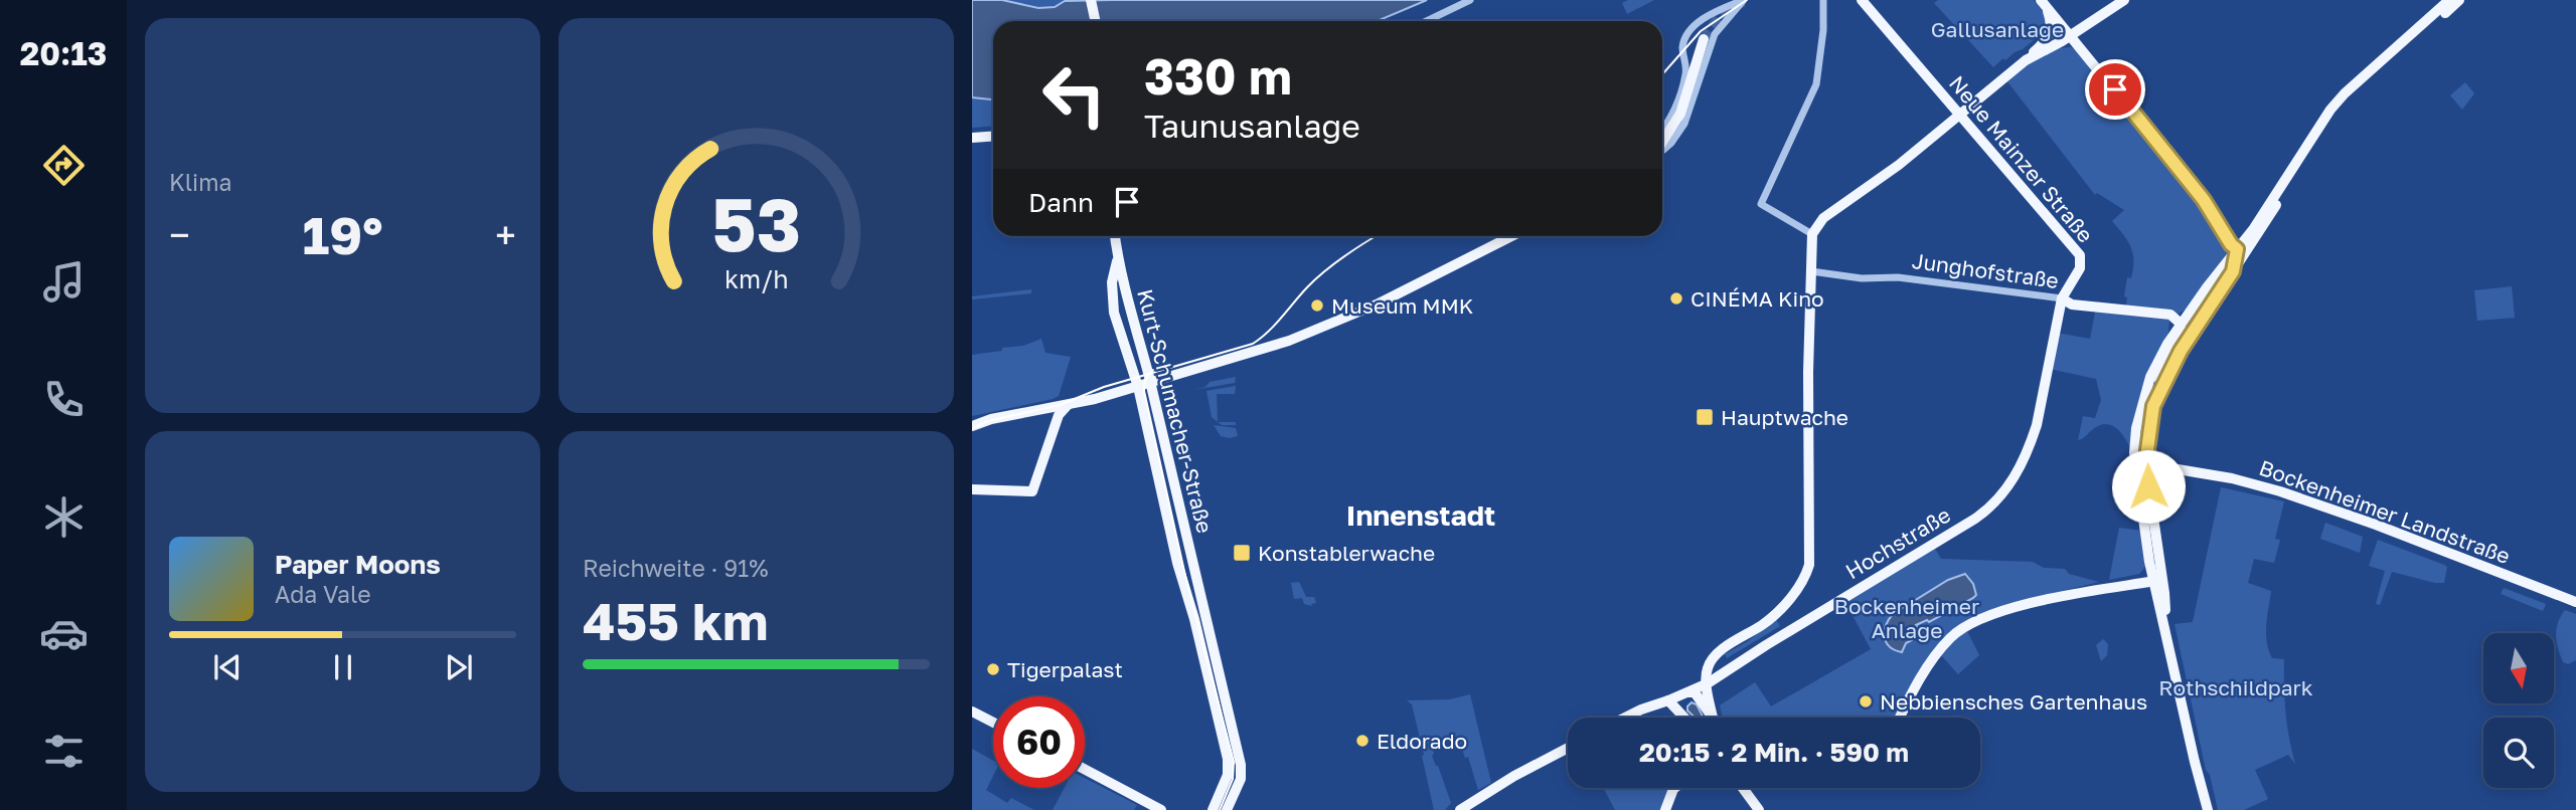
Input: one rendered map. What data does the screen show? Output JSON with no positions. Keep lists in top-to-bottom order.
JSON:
{
  "streets": {
    "main road": [
      "Neue Mainzer Straße",
      "Junghofstraße",
      "Kurt-Schumacher-Straße",
      "Bockenheimer Landstraße",
      "Hochstraße"
    ]
  },
  "crossings": [
    ["Neue Mainzer Straße", "Junghofstraße"],
    ["Neue Mainzer Straße", "Hochstraße"]
  ],
  "districts": ["Innenstadt"],
  "parks": ["Gallusanlage", "Bockenheimer Anlage", "Rothschildpark"],
  "places": {
    "other": [
      "CINÉMA Kino",
      "Museum MMK",
      "Tigerpalast",
      "Nebbiensches Gartenhaus",
      "Eldorado"
    ],
    "transit": ["Hauptwache", "Konstablerwache"]
  },
  "north": "bottom",
  "page": {
    "tabs": "20:13",
    "tile": [
      "Klima",
      ["Reichweite · 91%", "455 km"]
    ],
    "turn": ["330 m", "Taunusanlage"],
    "then": "Dann",
    "heat": ["−", "19°", "+"],
    "song": ["Paper Moons", "Ada Vale"],
    "limit": "60",
    "trip": "20:15 · 2 Min. · 590 m",
    "gauge": ["53", "km/h"]
  }
}
